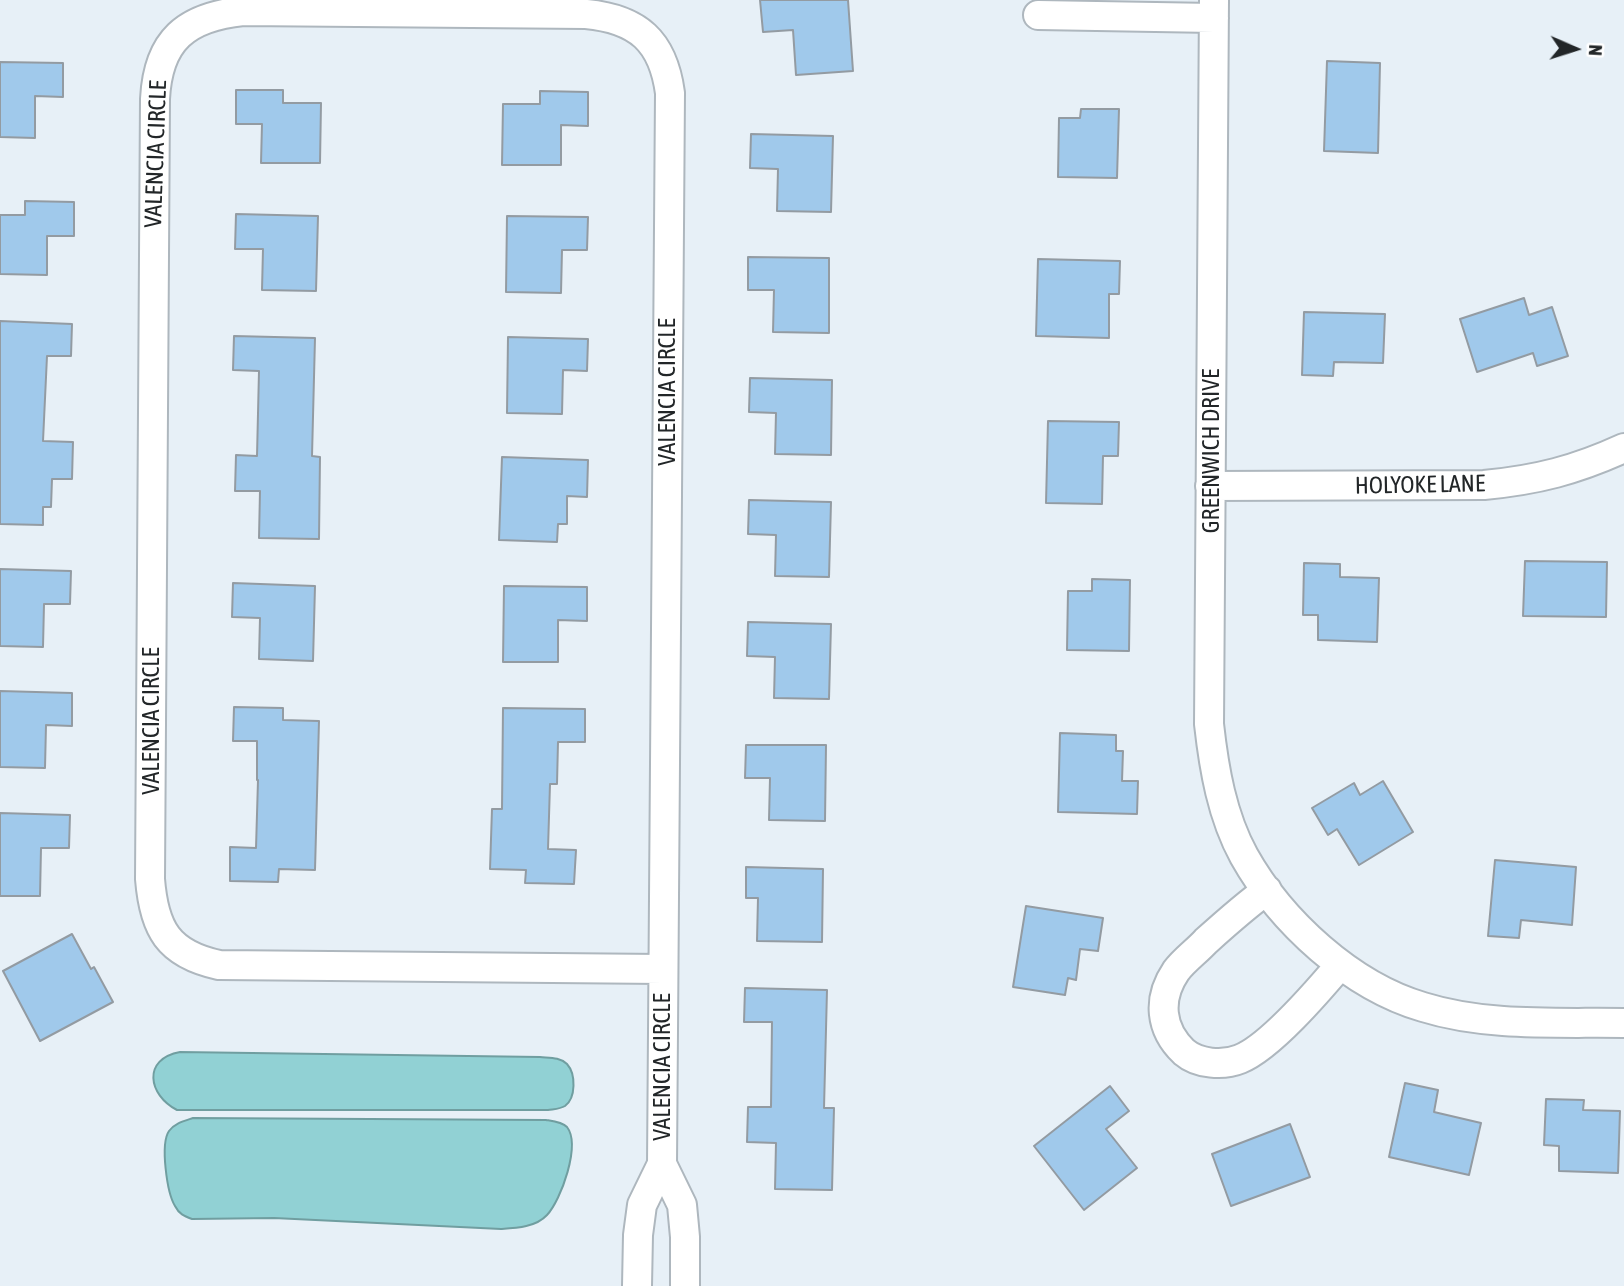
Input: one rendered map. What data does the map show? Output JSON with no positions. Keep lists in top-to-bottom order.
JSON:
{
  "streets": {
    "street": ["VALENCIA CIRCLE", "GREENWICH DRIVE", "HOLYOKE LANE"]
  },
  "crossings": [
    ["GREENWICH DRIVE", "HOLYOKE LANE"]
  ],
  "north": "right"
}
